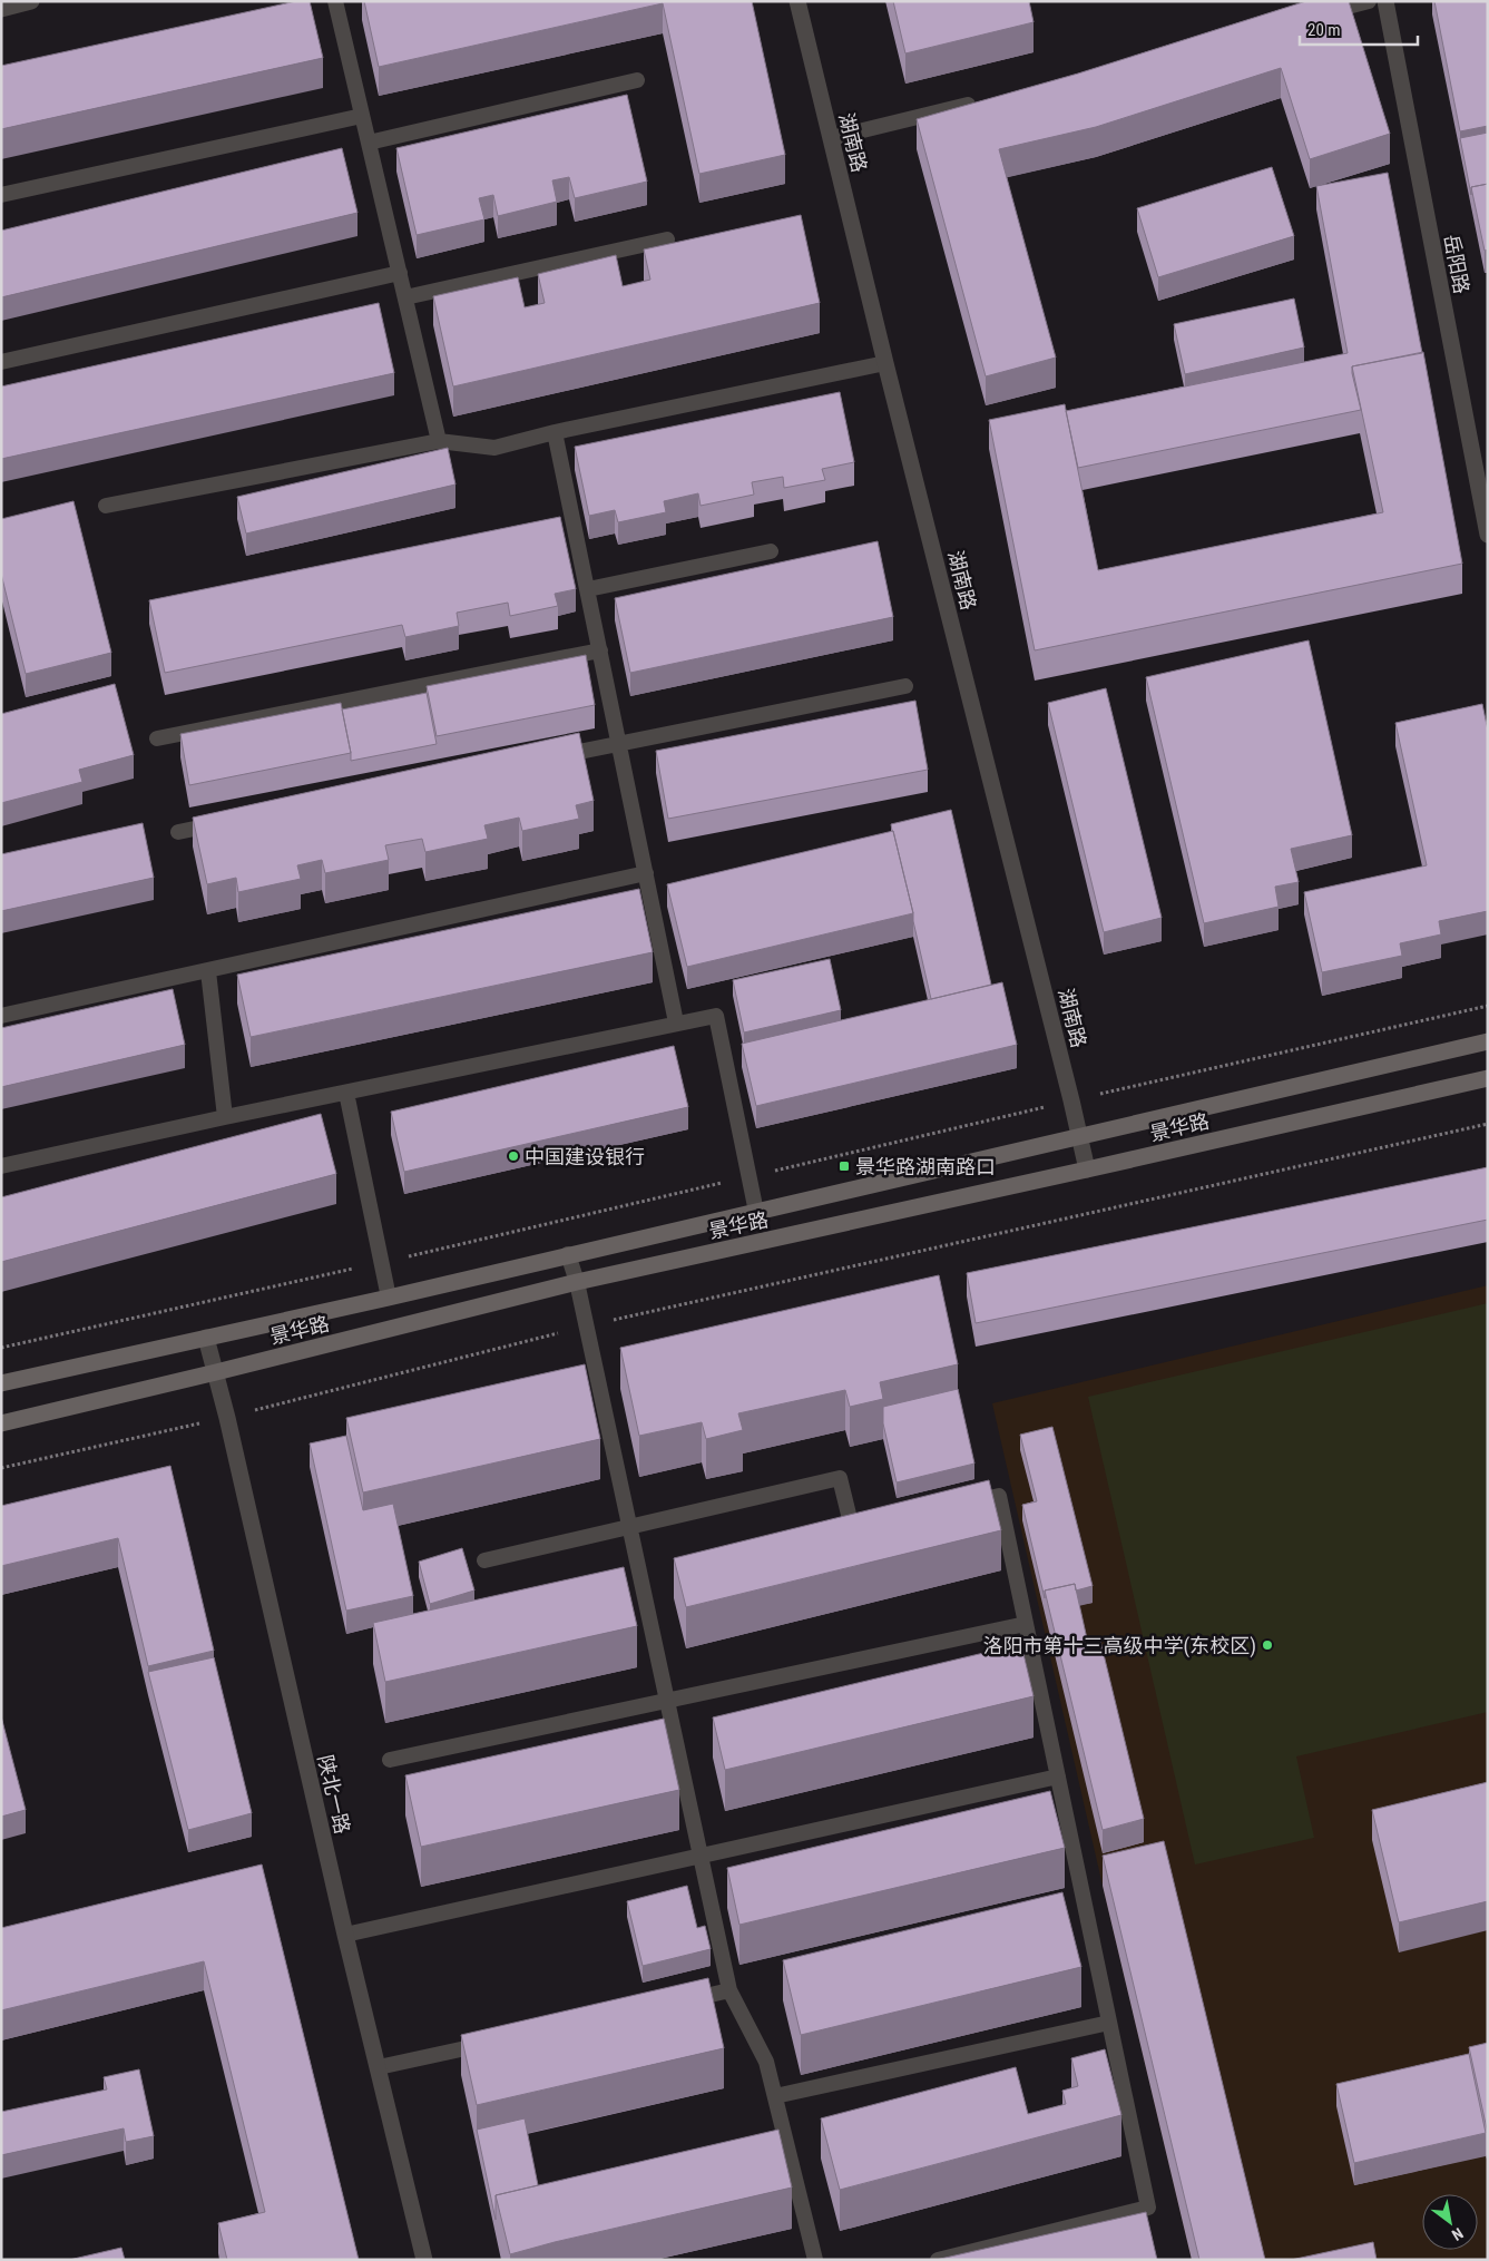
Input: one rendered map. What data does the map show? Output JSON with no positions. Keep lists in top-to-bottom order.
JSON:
{
  "streets": {
    "main road": ["景华路"],
    "street": ["湖南路", "岳阳路", "陕北一路"]
  },
  "crossings": [
    ["湖南路", "景华路"],
    ["景华路", "陕北一路"]
  ],
  "places": {
    "other": ["中国建设银行", "洛阳市第十三高级中学(东校区)"],
    "transit": ["景华路湖南路口"]
  },
  "scale_bar": "20 m",
  "north": "bottom right"
}
